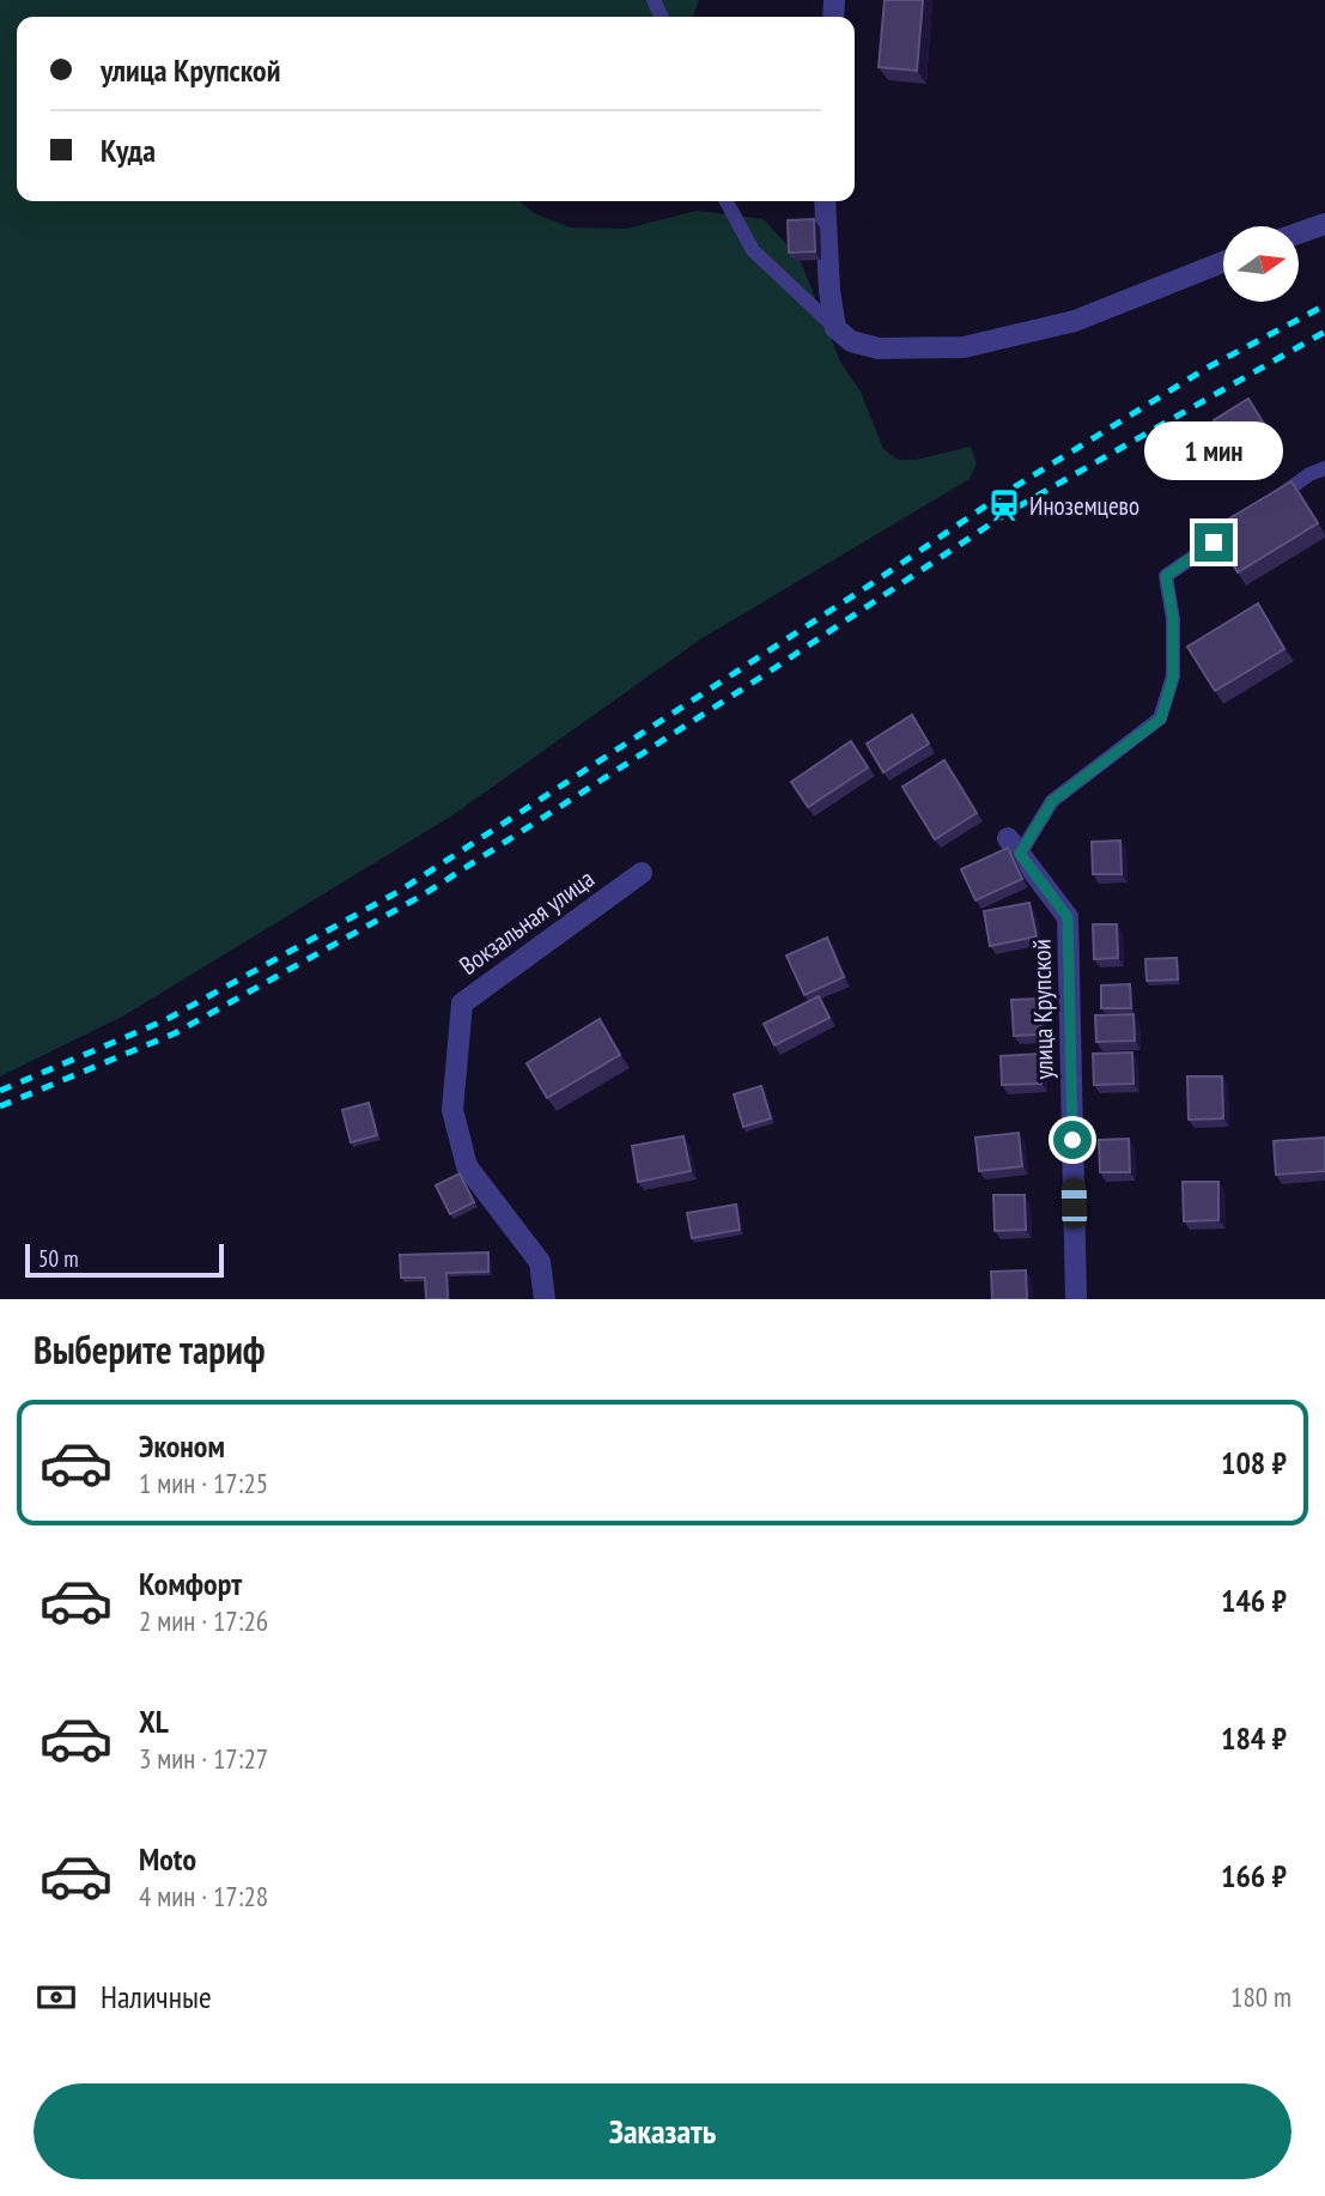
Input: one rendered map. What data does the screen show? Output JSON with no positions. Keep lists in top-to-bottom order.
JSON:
{
  "streets": {
    "street": ["Вокзальная улица", "улица Крупской"]
  },
  "places": {
    "station": ["Иноземцево"]
  },
  "scale_bar": "50 m",
  "north": "right",
  "page": {
    "banner": ["улица Крупской", "Куда"],
    "bubble": "1 мин",
    "scale": "50 m",
    "heading": "Выберите тариф",
    "list": [
      {
        "name": "Эконом",
        "note": "1 мин · 17:25",
        "value": "108 ₽"
      },
      {
        "name": "Комфорт",
        "note": "2 мин · 17:26",
        "value": "146 ₽"
      },
      {
        "name": "XL",
        "note": "3 мин · 17:27",
        "value": "184 ₽"
      },
      {
        "name": "Moto",
        "note": "4 мин · 17:28",
        "value": "166 ₽"
      }
    ],
    "pay": ["Наличные", "180 m"],
    "buttons": "Заказать"
  }
}
